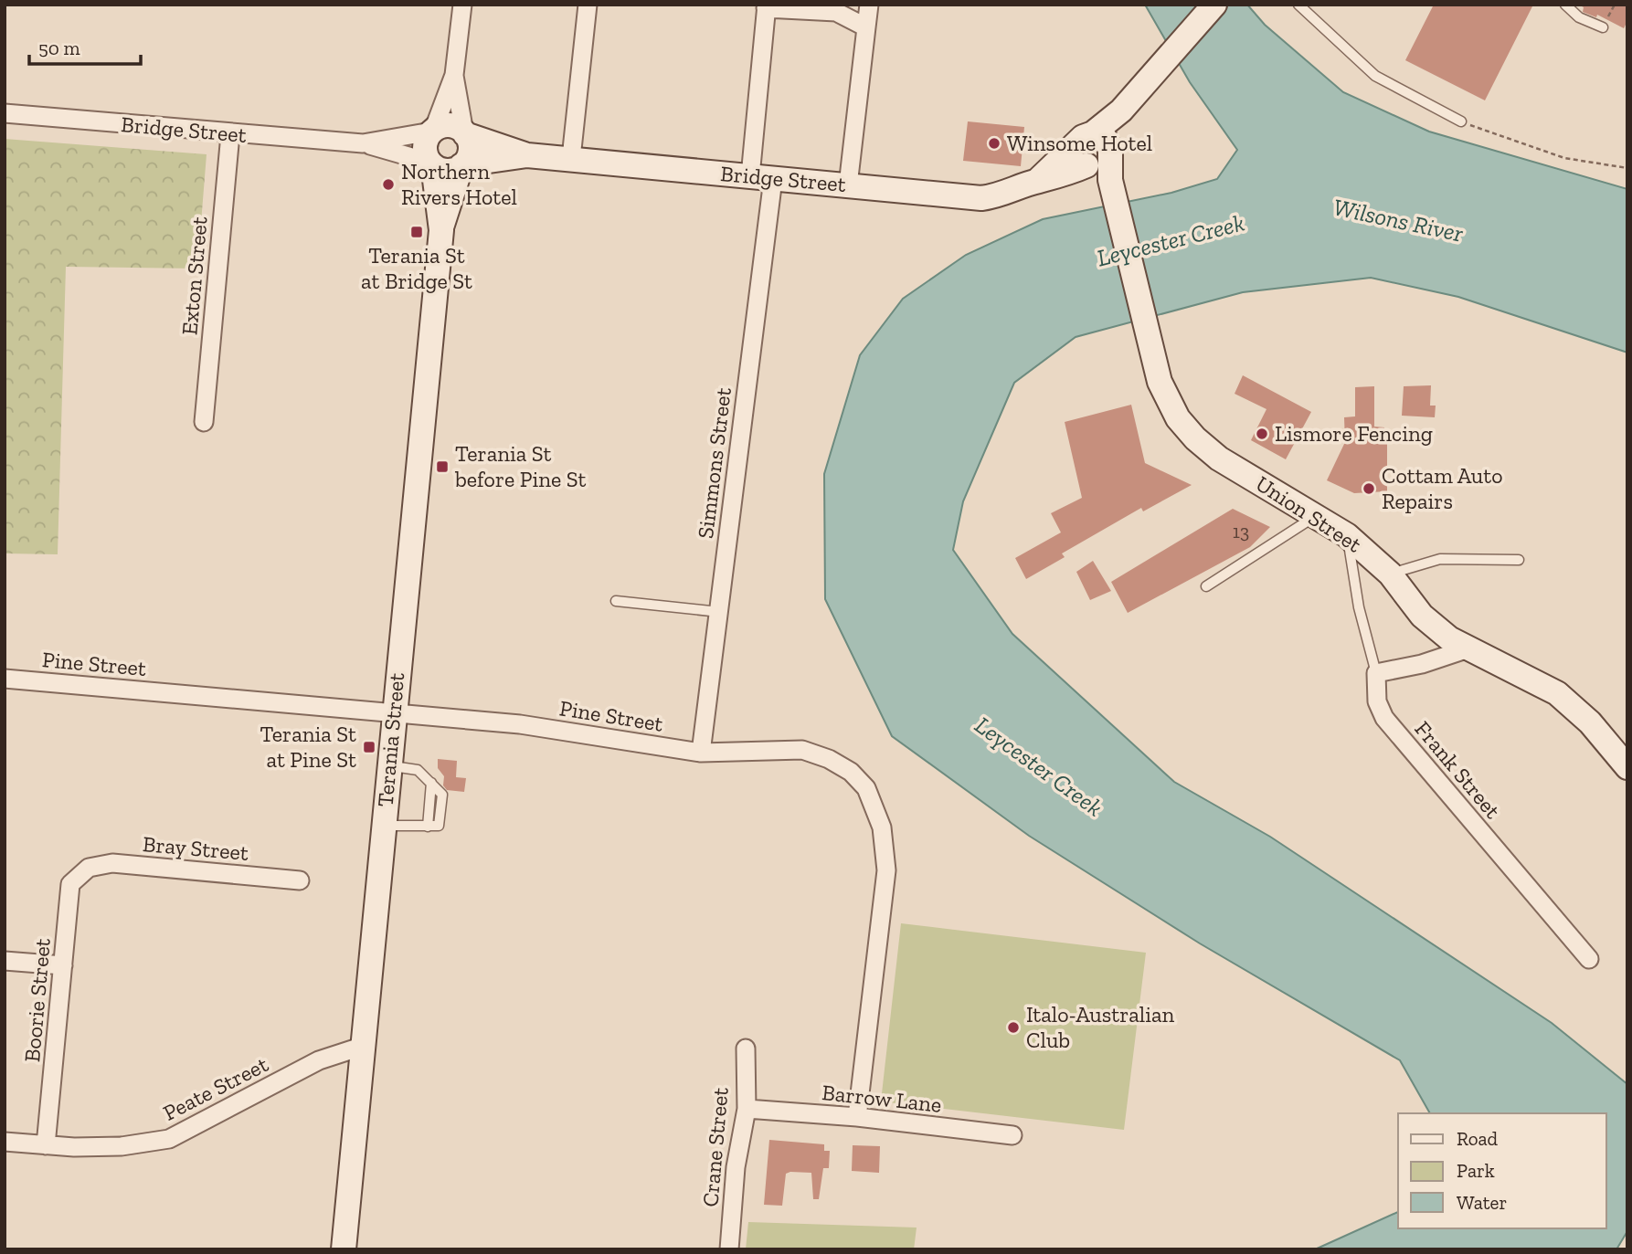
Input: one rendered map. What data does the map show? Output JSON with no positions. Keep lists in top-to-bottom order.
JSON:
{
  "streets": {
    "main road": ["Bridge Street", "Union Street", "Terania Street"],
    "street": [
      "Exton Street",
      "Simmons Street",
      "Pine Street",
      "Frank Street",
      "Bray Street",
      "Boorie Street",
      "Peate Street",
      "Barrow Lane",
      "Crane Street"
    ]
  },
  "crossings": [
    ["Bridge Street", "Exton Street"],
    ["Bridge Street", "Simmons Street"],
    ["Bridge Street", "Union Street"],
    ["Bridge Street", "Terania Street"],
    ["Simmons Street", "Pine Street"],
    ["Pine Street", "Terania Street"],
    ["Pine Street", "Barrow Lane"],
    ["Terania Street", "Peate Street"],
    ["Bray Street", "Boorie Street"],
    ["Boorie Street", "Peate Street"],
    ["Barrow Lane", "Crane Street"]
  ],
  "water": ["Wilsons River", "Leycester Creek"],
  "places": {
    "other": [
      "Winsome Hotel",
      "Northern Rivers Hotel",
      "Lismore Fencing",
      "Cottam Auto Repairs",
      "Italo-Australian Club"
    ],
    "transit": ["Terania St at Bridge St", "Terania St before Pine St", "Terania St at Pine St"]
  },
  "house_numbers": ["13"],
  "legend": ["Road", "Park", "Water"],
  "scale_bar": "50 m"
}
